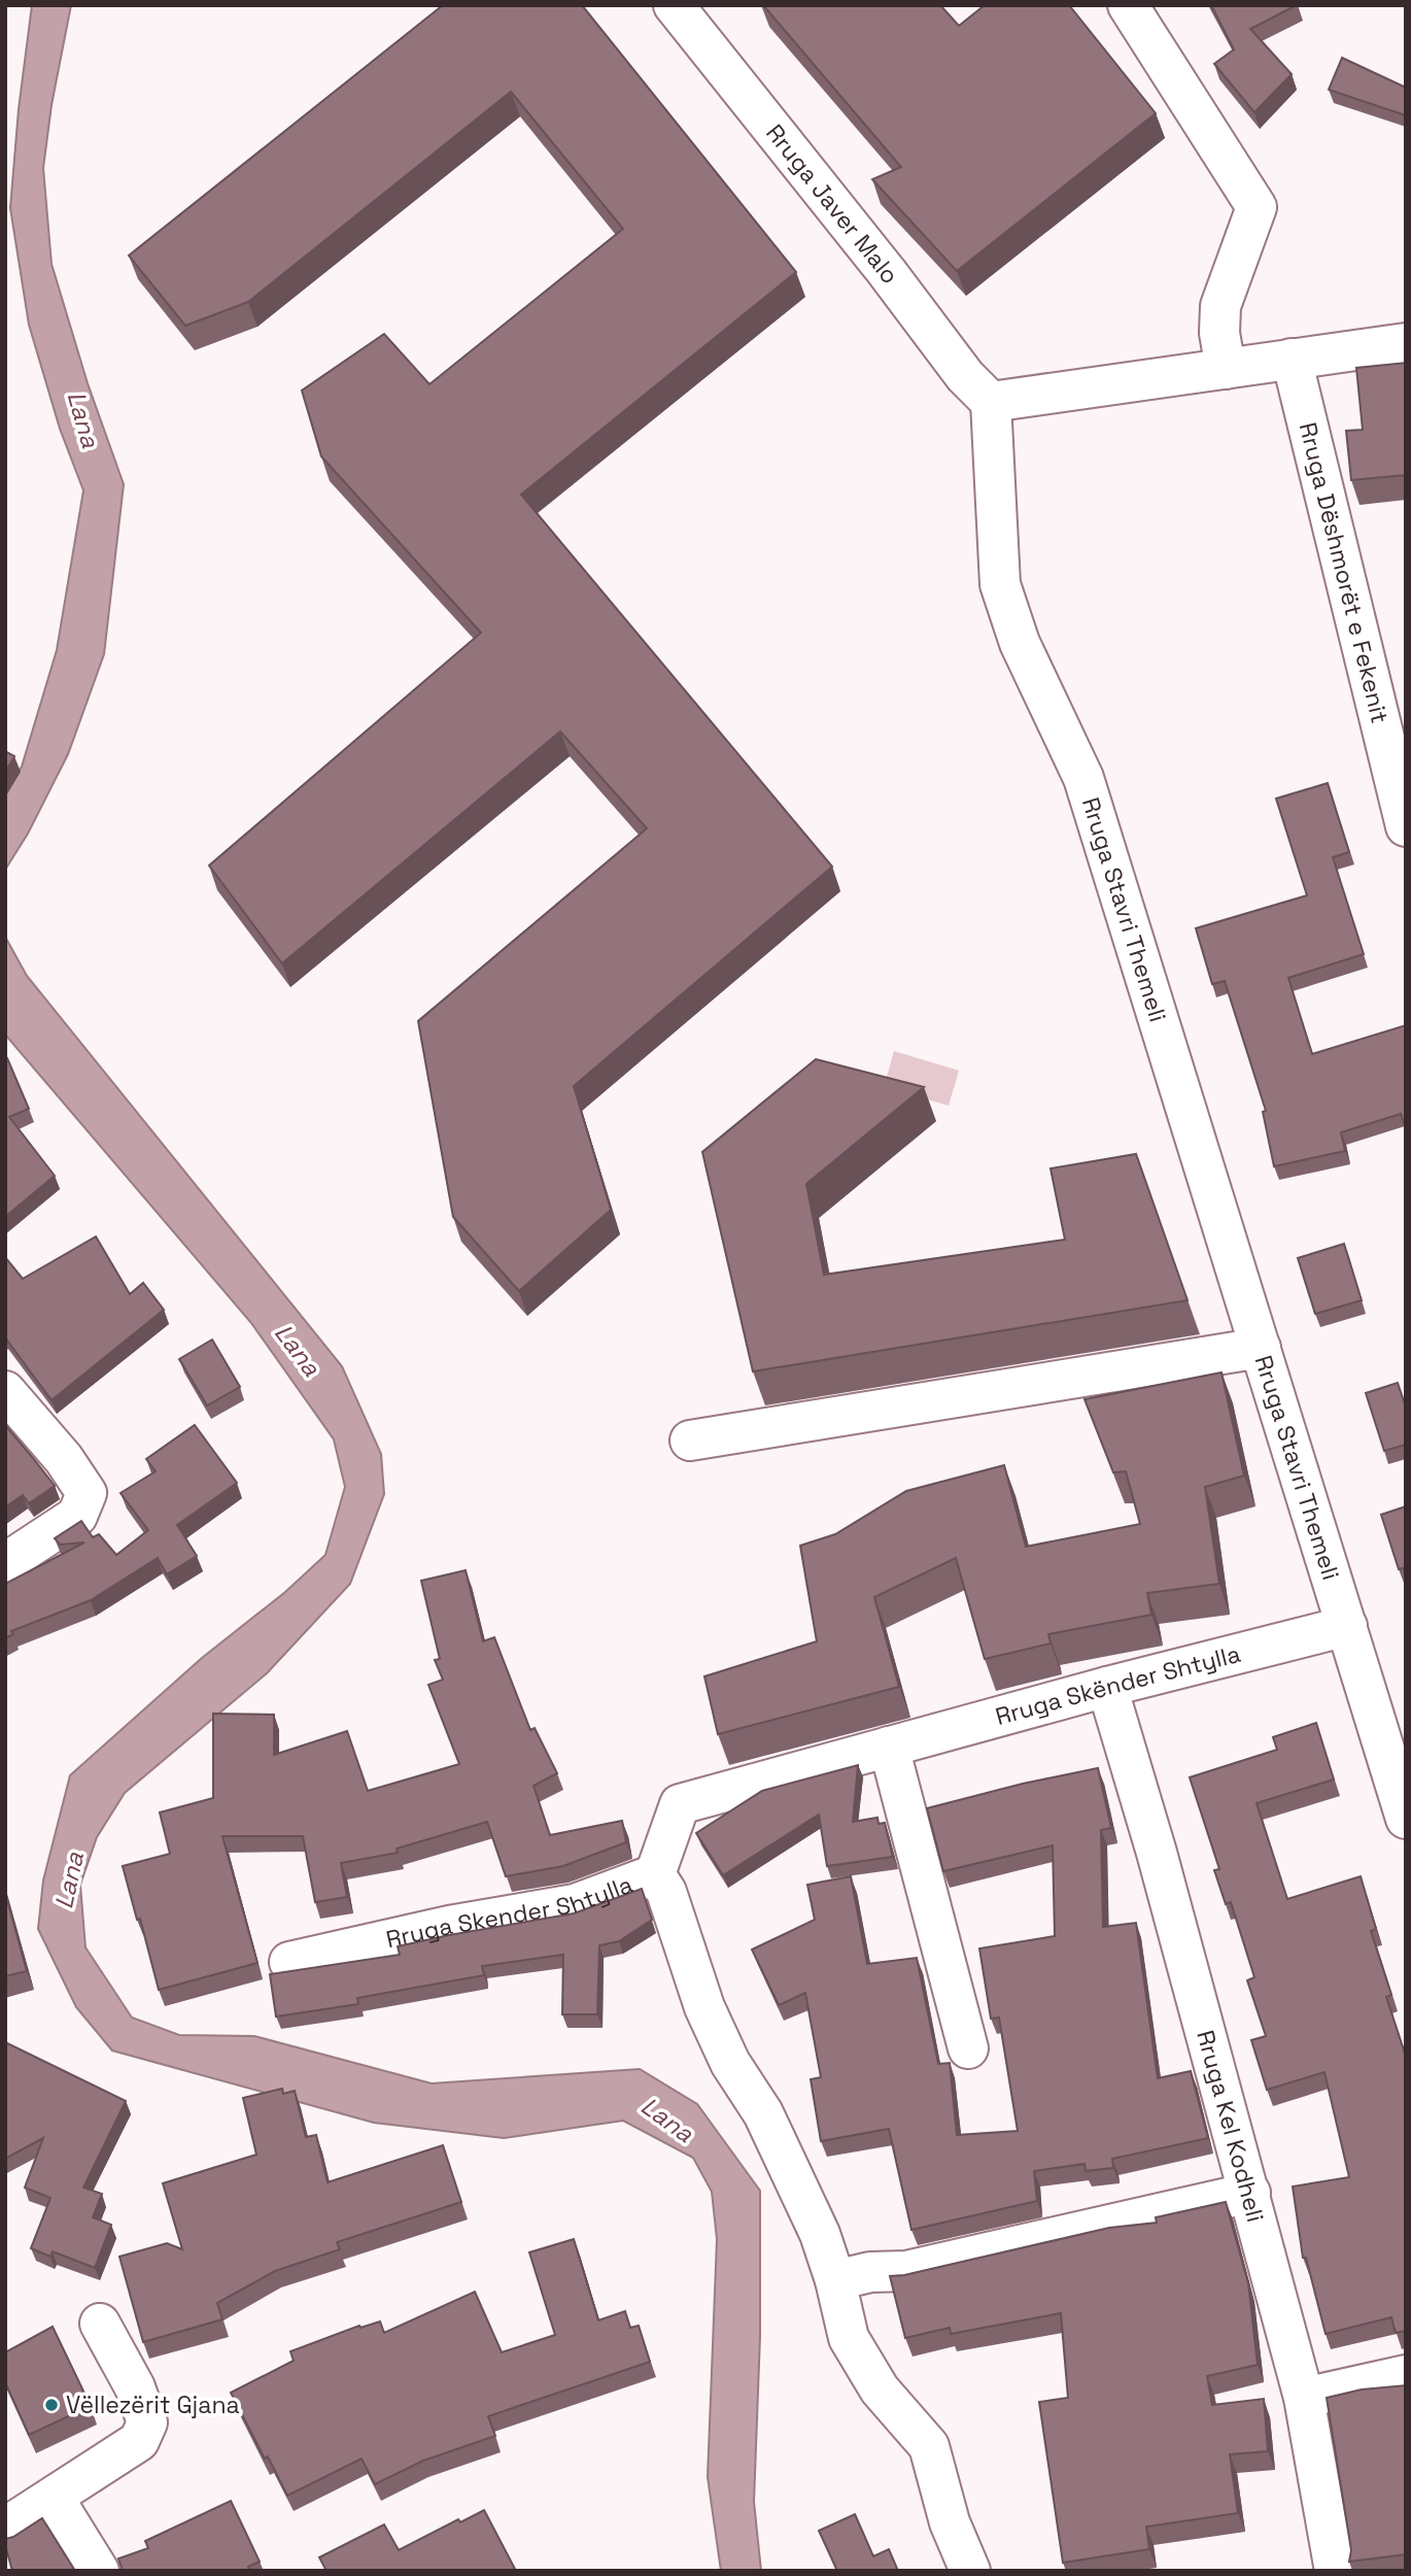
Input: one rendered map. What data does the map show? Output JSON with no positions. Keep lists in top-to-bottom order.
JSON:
{
  "streets": {
    "street": [
      "Rruga Javer Malo",
      "Rruga Dëshmorët e Fekenit",
      "Rruga Stavri Themeli",
      "Rruga Skënder Shtylla",
      "Rruga Skender Shtylla",
      "Rruga Kel Kodheli"
    ]
  },
  "crossings": [
    ["Rruga Javer Malo", "Rruga Stavri Themeli"],
    ["Rruga Stavri Themeli", "Rruga Skënder Shtylla"],
    ["Rruga Skënder Shtylla", "Rruga Skender Shtylla"],
    ["Rruga Skënder Shtylla", "Rruga Kel Kodheli"]
  ],
  "water": ["Lana"],
  "places": ["Vëllezërit Gjana"]
}
